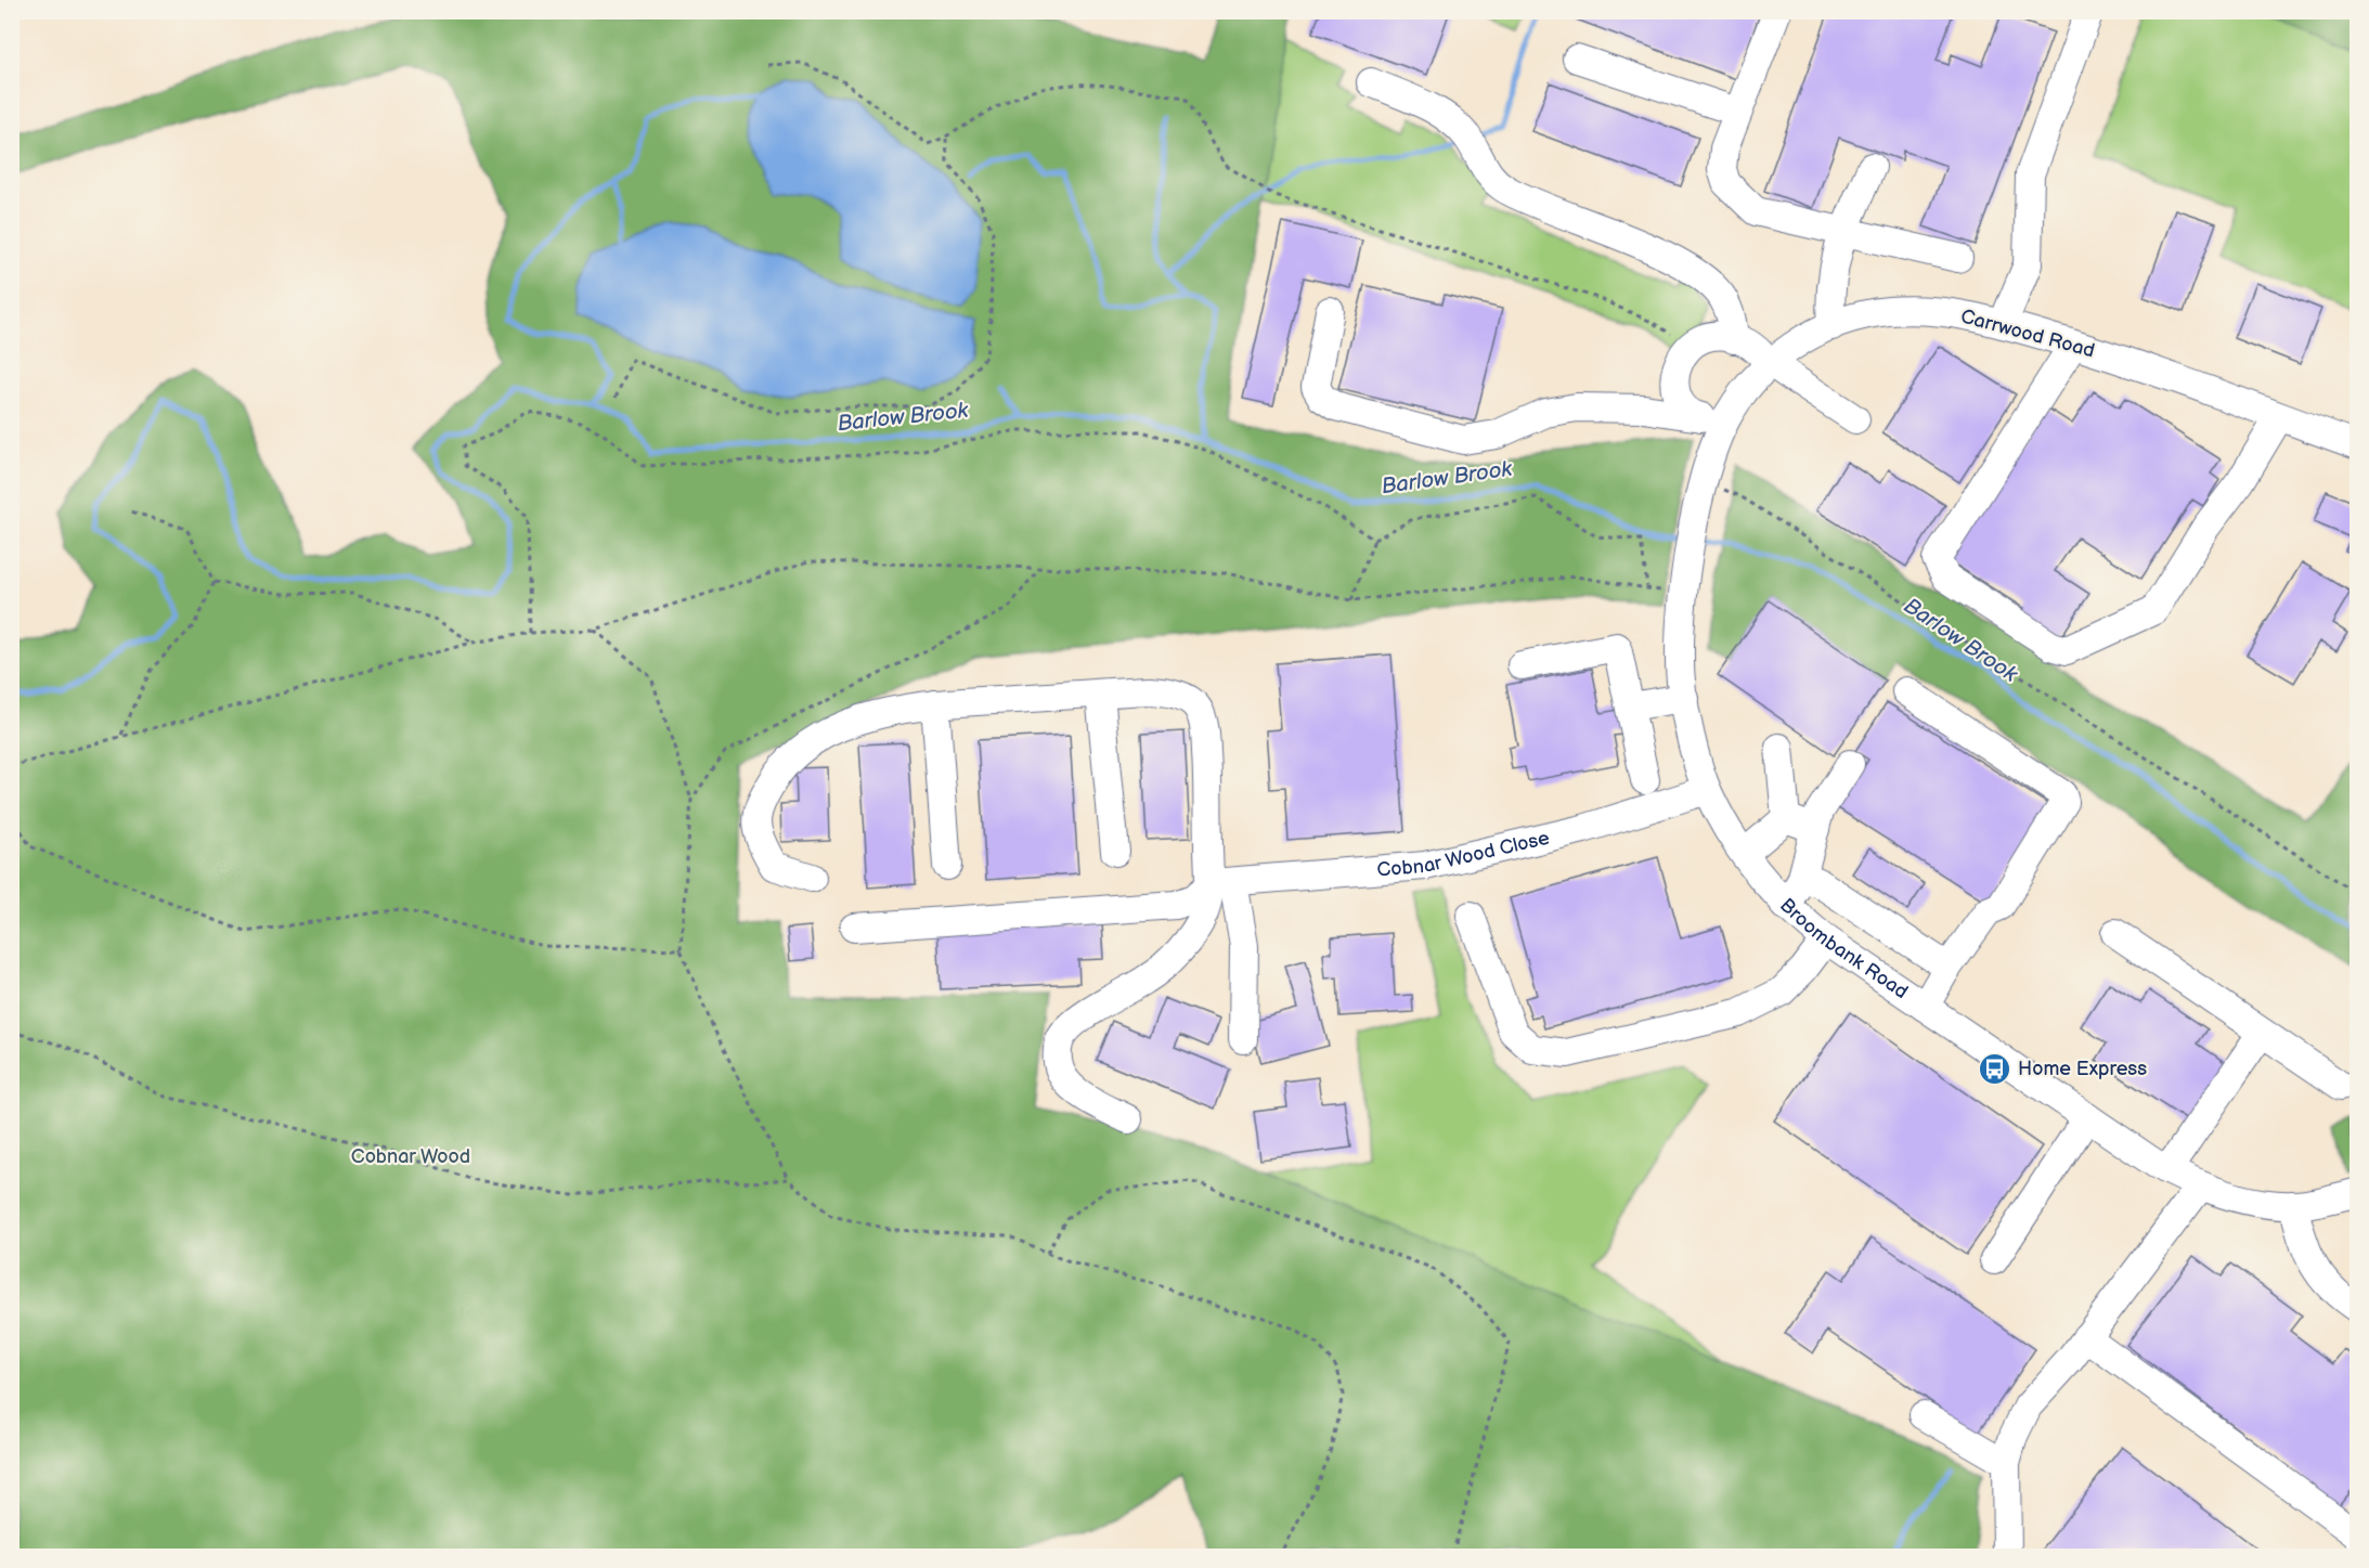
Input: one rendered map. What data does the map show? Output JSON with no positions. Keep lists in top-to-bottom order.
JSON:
{
  "streets": {
    "street": ["Carrwood Road", "Cobnar Wood Close", "Broombank Road"]
  },
  "crossings": [
    ["Carrwood Road", "Broombank Road"],
    ["Cobnar Wood Close", "Broombank Road"]
  ],
  "water": ["Barlow Brook"],
  "parks": ["Cobnar Wood"],
  "places": {
    "bus stop": ["Home Express"]
  }
}
